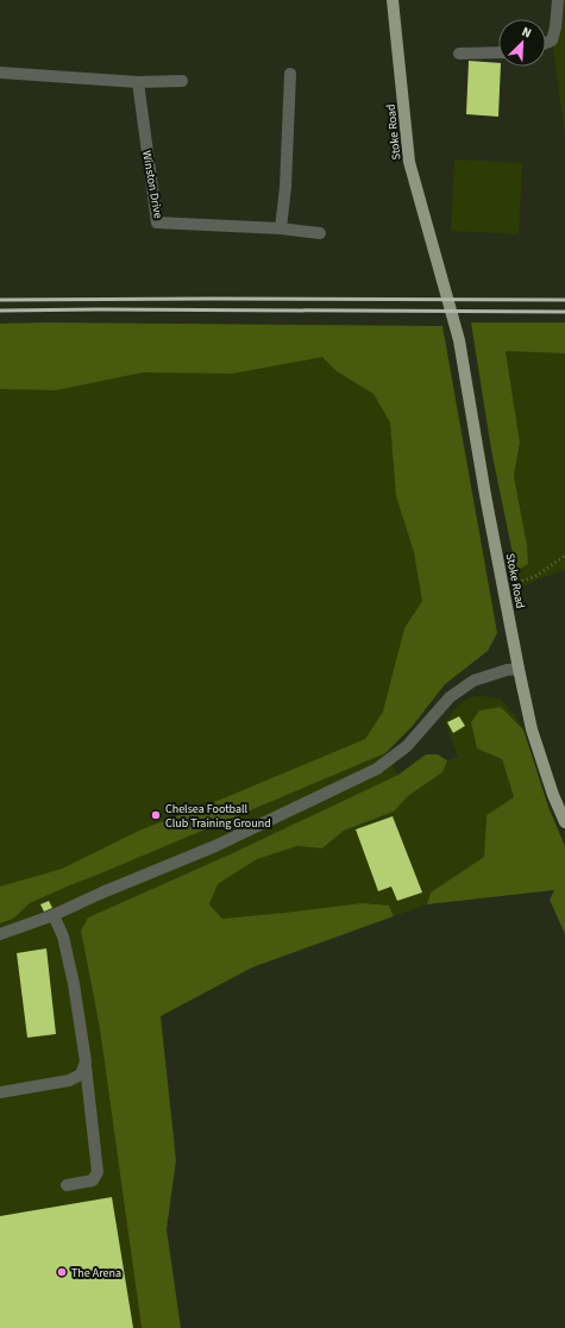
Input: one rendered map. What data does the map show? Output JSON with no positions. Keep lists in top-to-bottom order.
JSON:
{
  "streets": {
    "main road": ["Stoke Road"],
    "street": ["Winston Drive"]
  },
  "places": ["Chelsea Football Club Training Ground", "The Arena"],
  "north": "top right"
}
